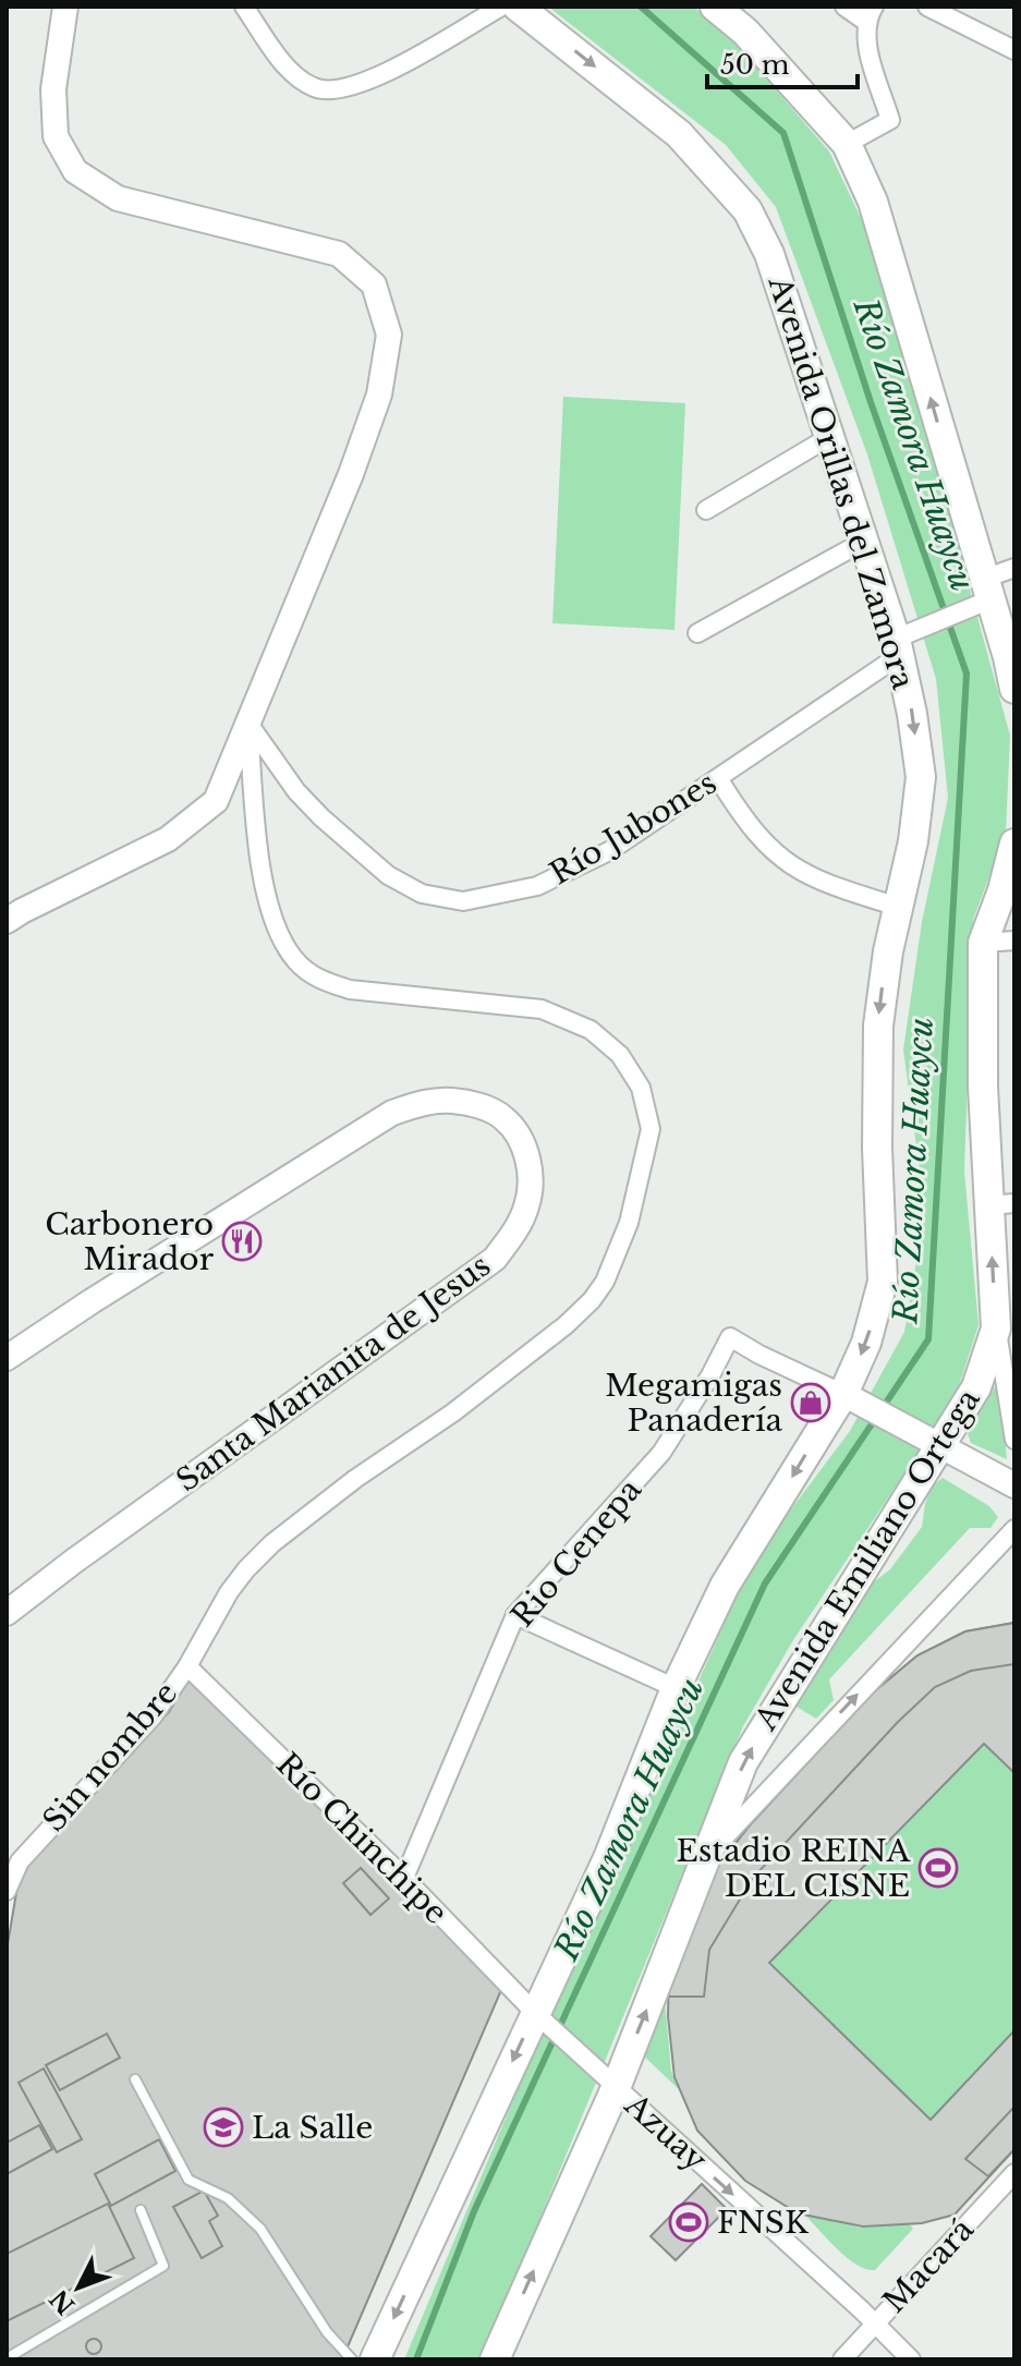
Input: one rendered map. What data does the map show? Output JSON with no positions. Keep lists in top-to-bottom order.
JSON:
{
  "streets": {
    "main road": ["Avenida Orillas del Zamora", "Avenida Emiliano Ortega"],
    "street": [
      "Río Jubones",
      "Santa Marianita de Jesus",
      "Rio Cenepa",
      "Sin nombre",
      "Río Chinchipe",
      "Azuay",
      "Macará"
    ]
  },
  "crossings": [
    ["Avenida Orillas del Zamora", "Río Jubones"],
    ["Avenida Orillas del Zamora", "Rio Cenepa"],
    ["Avenida Orillas del Zamora", "Río Chinchipe"],
    ["Avenida Orillas del Zamora", "Azuay"],
    ["Río Jubones", "Sin nombre"],
    ["Rio Cenepa", "Río Chinchipe"],
    ["Avenida Emiliano Ortega", "Azuay"],
    ["Sin nombre", "Río Chinchipe"],
    ["Río Chinchipe", "Azuay"],
    ["Azuay", "Macará"]
  ],
  "one_way": ["Avenida Orillas del Zamora", "Avenida Emiliano Ortega", "Azuay"],
  "water": ["Río Zamora Huaycu"],
  "places": {
    "restaurant": ["Carbonero Mirador"],
    "shop": ["Megamigas Panadería"],
    "sports": ["Estadio REINA DEL CISNE", "FNSK"],
    "school or university": ["La Salle"]
  },
  "scale_bar": "50 m",
  "north": "bottom left"
}
